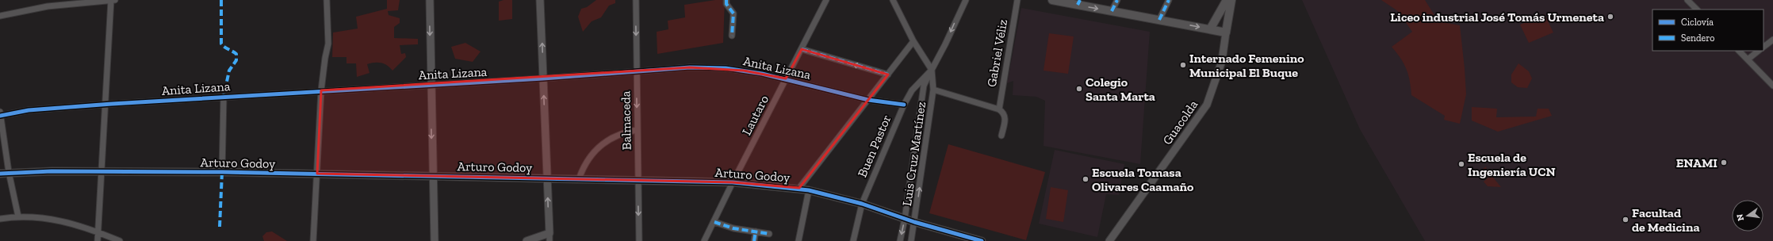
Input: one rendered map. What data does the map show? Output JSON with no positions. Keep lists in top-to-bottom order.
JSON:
{
  "streets": {
    "main road": ["Guacolda"],
    "street": [
      "Gabriel Véliz",
      "Anita Lizana",
      "Lautaro",
      "Balmaceda",
      "Buen Pastor",
      "Luis Cruz Martínez",
      "Arturo Godoy"
    ]
  },
  "crossings": [
    ["Anita Lizana", "Lautaro"],
    ["Anita Lizana", "Balmaceda"],
    ["Anita Lizana", "Buen Pastor"],
    ["Lautaro", "Arturo Godoy"],
    ["Balmaceda", "Arturo Godoy"],
    ["Buen Pastor", "Luis Cruz Martínez"],
    ["Buen Pastor", "Arturo Godoy"],
    ["Luis Cruz Martínez", "Arturo Godoy"]
  ],
  "one_way": ["Balmaceda"],
  "places": [
    "Liceo industrial José Tomás Urmeneta",
    "Internado Femenino Municipal El Buque",
    "Colegio Santa Marta",
    "ENAMI",
    "Escuela de Ingeniería UCN",
    "Escuela Tomasa Olivares Caamaño",
    "Facultad de Medicina"
  ],
  "legend": ["Ciclovía", "Sendero"],
  "north": "left"
}
